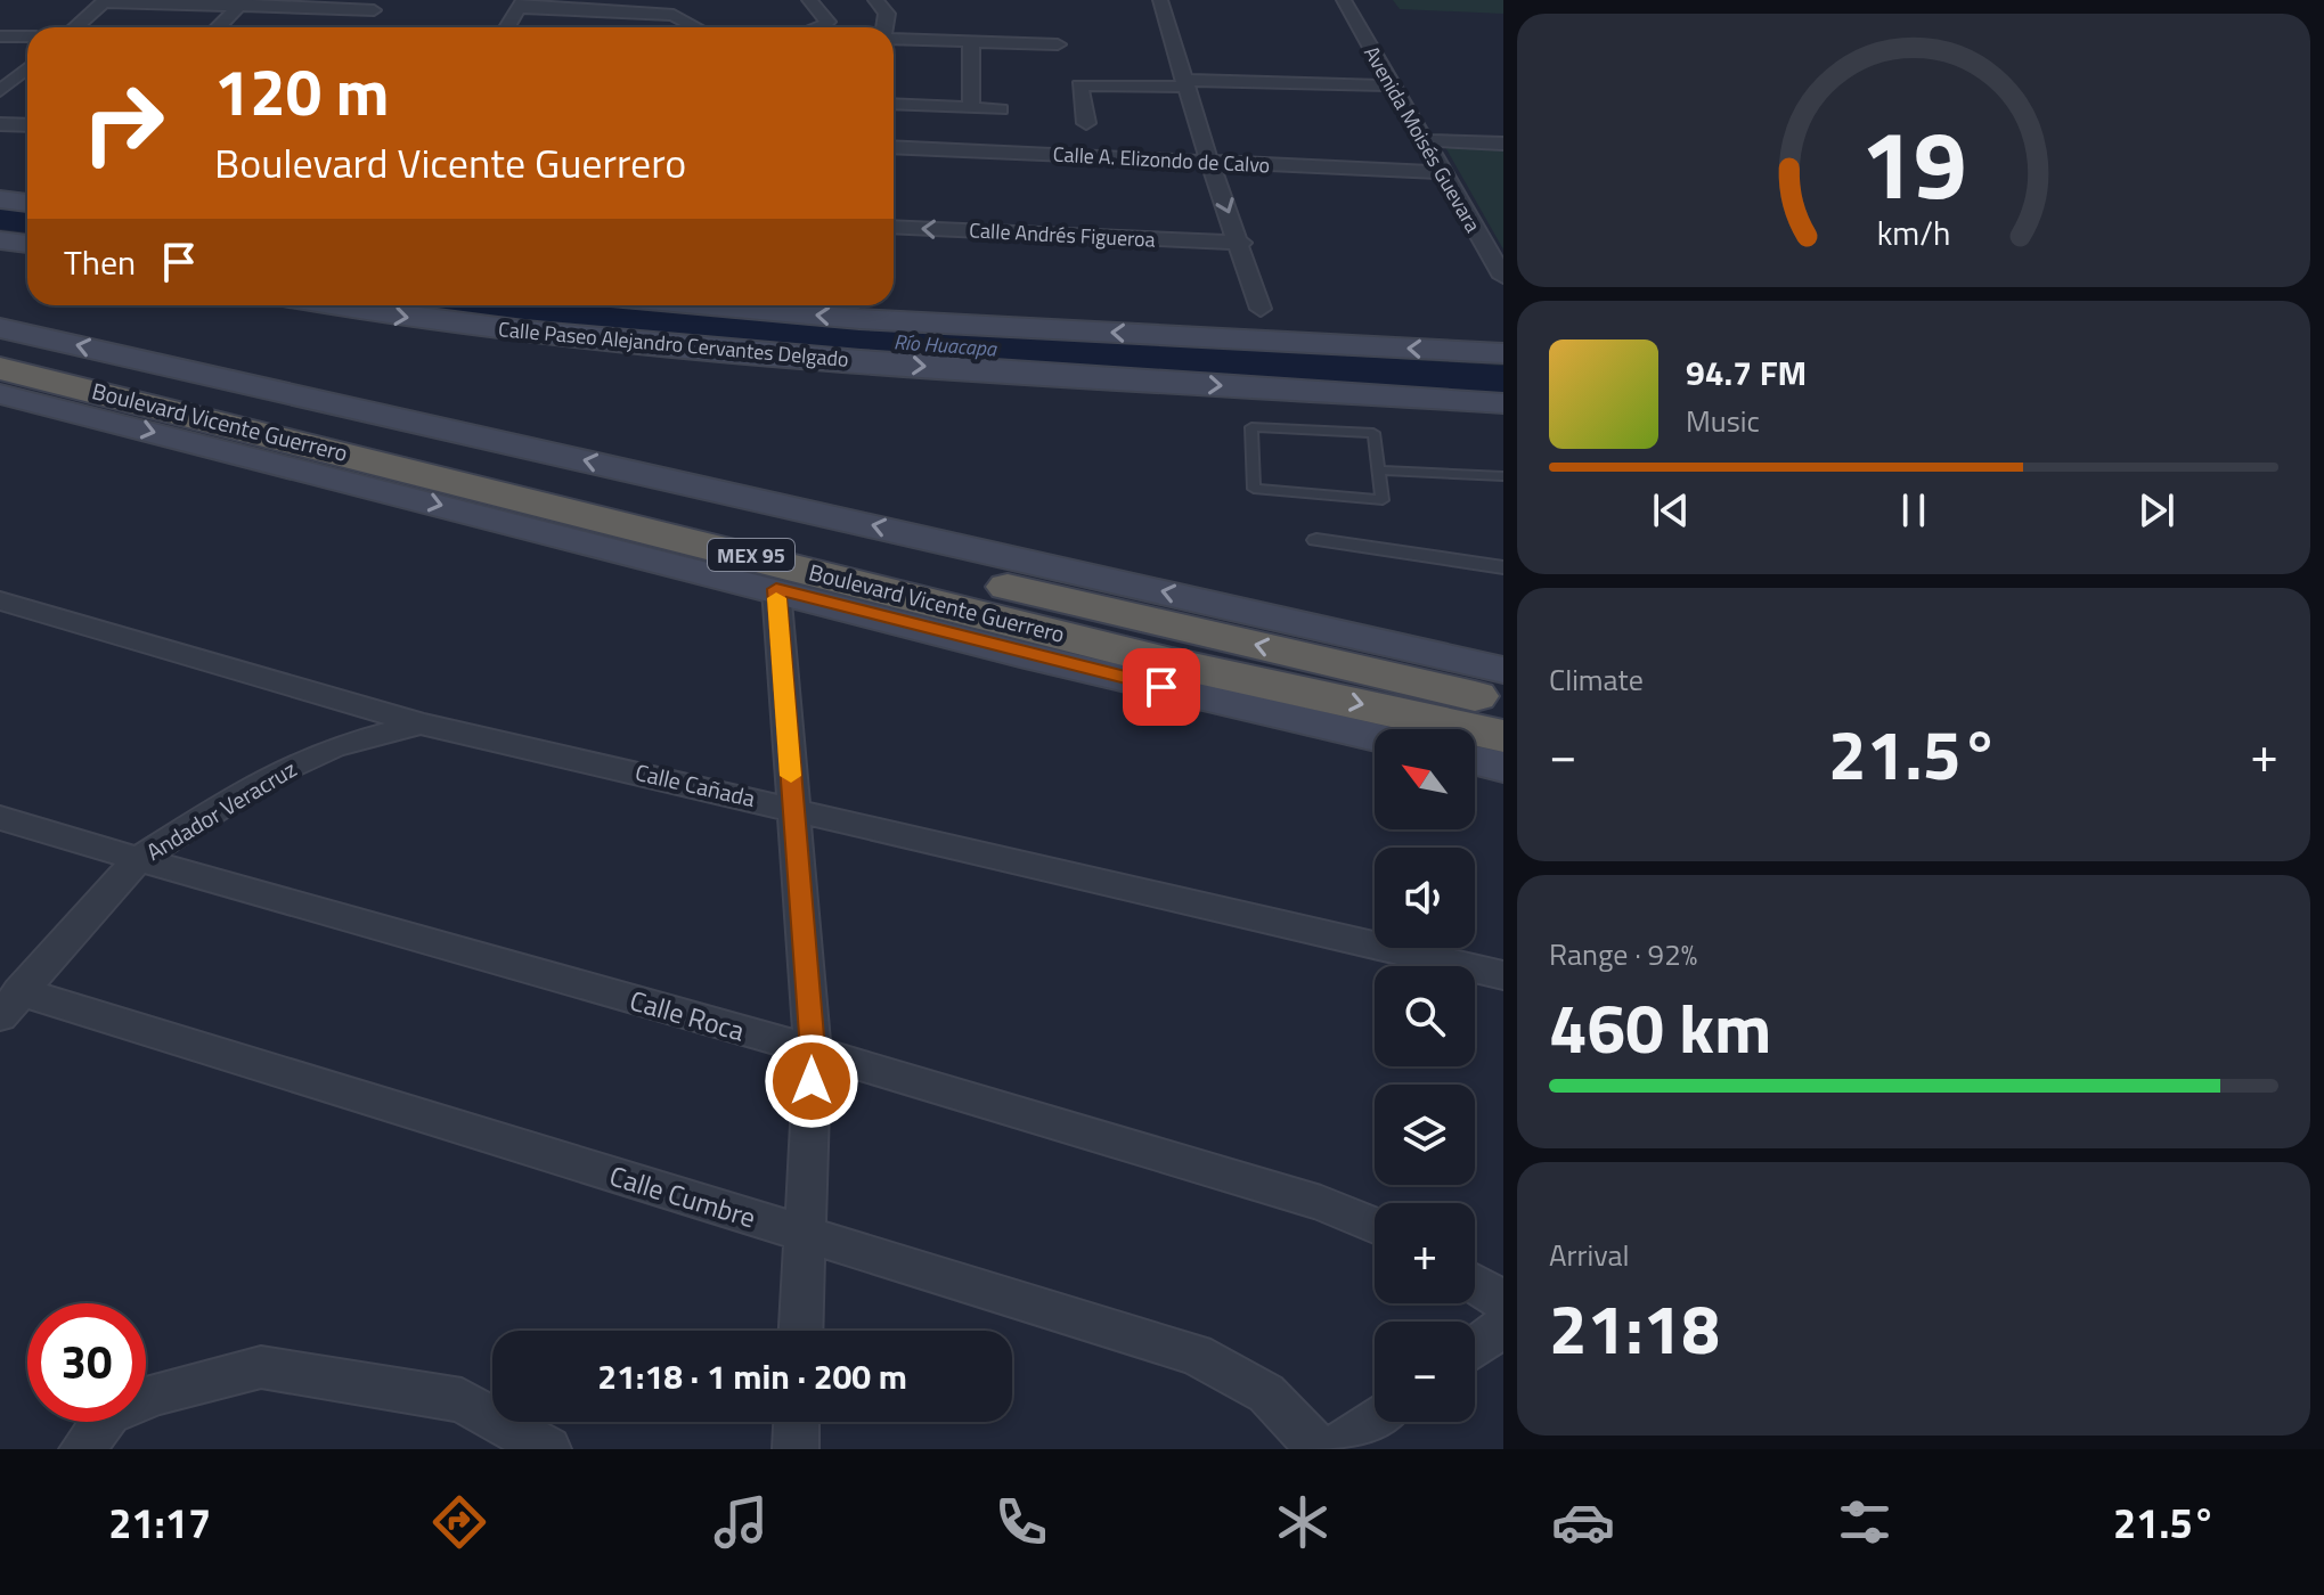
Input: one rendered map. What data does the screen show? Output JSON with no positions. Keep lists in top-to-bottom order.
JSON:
{
  "streets": {
    "highway": ["Boulevard Vicente Guerrero", "MEX 95"],
    "main road": ["Calle Paseo Alejandro Cervantes Delgado"],
    "street": [
      "Avenida Moisés Guevara",
      "Calle A. Elizondo de Calvo",
      "Calle Andrés Figueroa",
      "Calle Cañada",
      "Andador Veracruz",
      "Calle Roca",
      "Calle Cumbre"
    ]
  },
  "crossings": [
    ["Avenida Moisés Guevara", "Calle A. Elizondo de Calvo"],
    ["Calle Cañada", "Andador Veracruz"],
    ["Andador Veracruz", "Calle Roca"],
    ["Andador Veracruz", "Calle Cumbre"]
  ],
  "water": ["Río Huacapa"],
  "north": "top left",
  "page": {
    "turn": ["120 m", "Boulevard Vicente Guerrero"],
    "then": "Then",
    "song": ["94.7 FM", "Music"],
    "tile": [
      "Climate",
      ["Range · 92%", "460 km"],
      ["Arrival", "21:18"]
    ],
    "heat": ["−", "21.5°", "+"],
    "map_buttons": ["+", "−"],
    "limit": "30",
    "trip": "21:18 · 1 min · 200 m",
    "tabs": ["21:17", "21.5°"],
    "gauge": ["19", "km/h"]
  }
}
